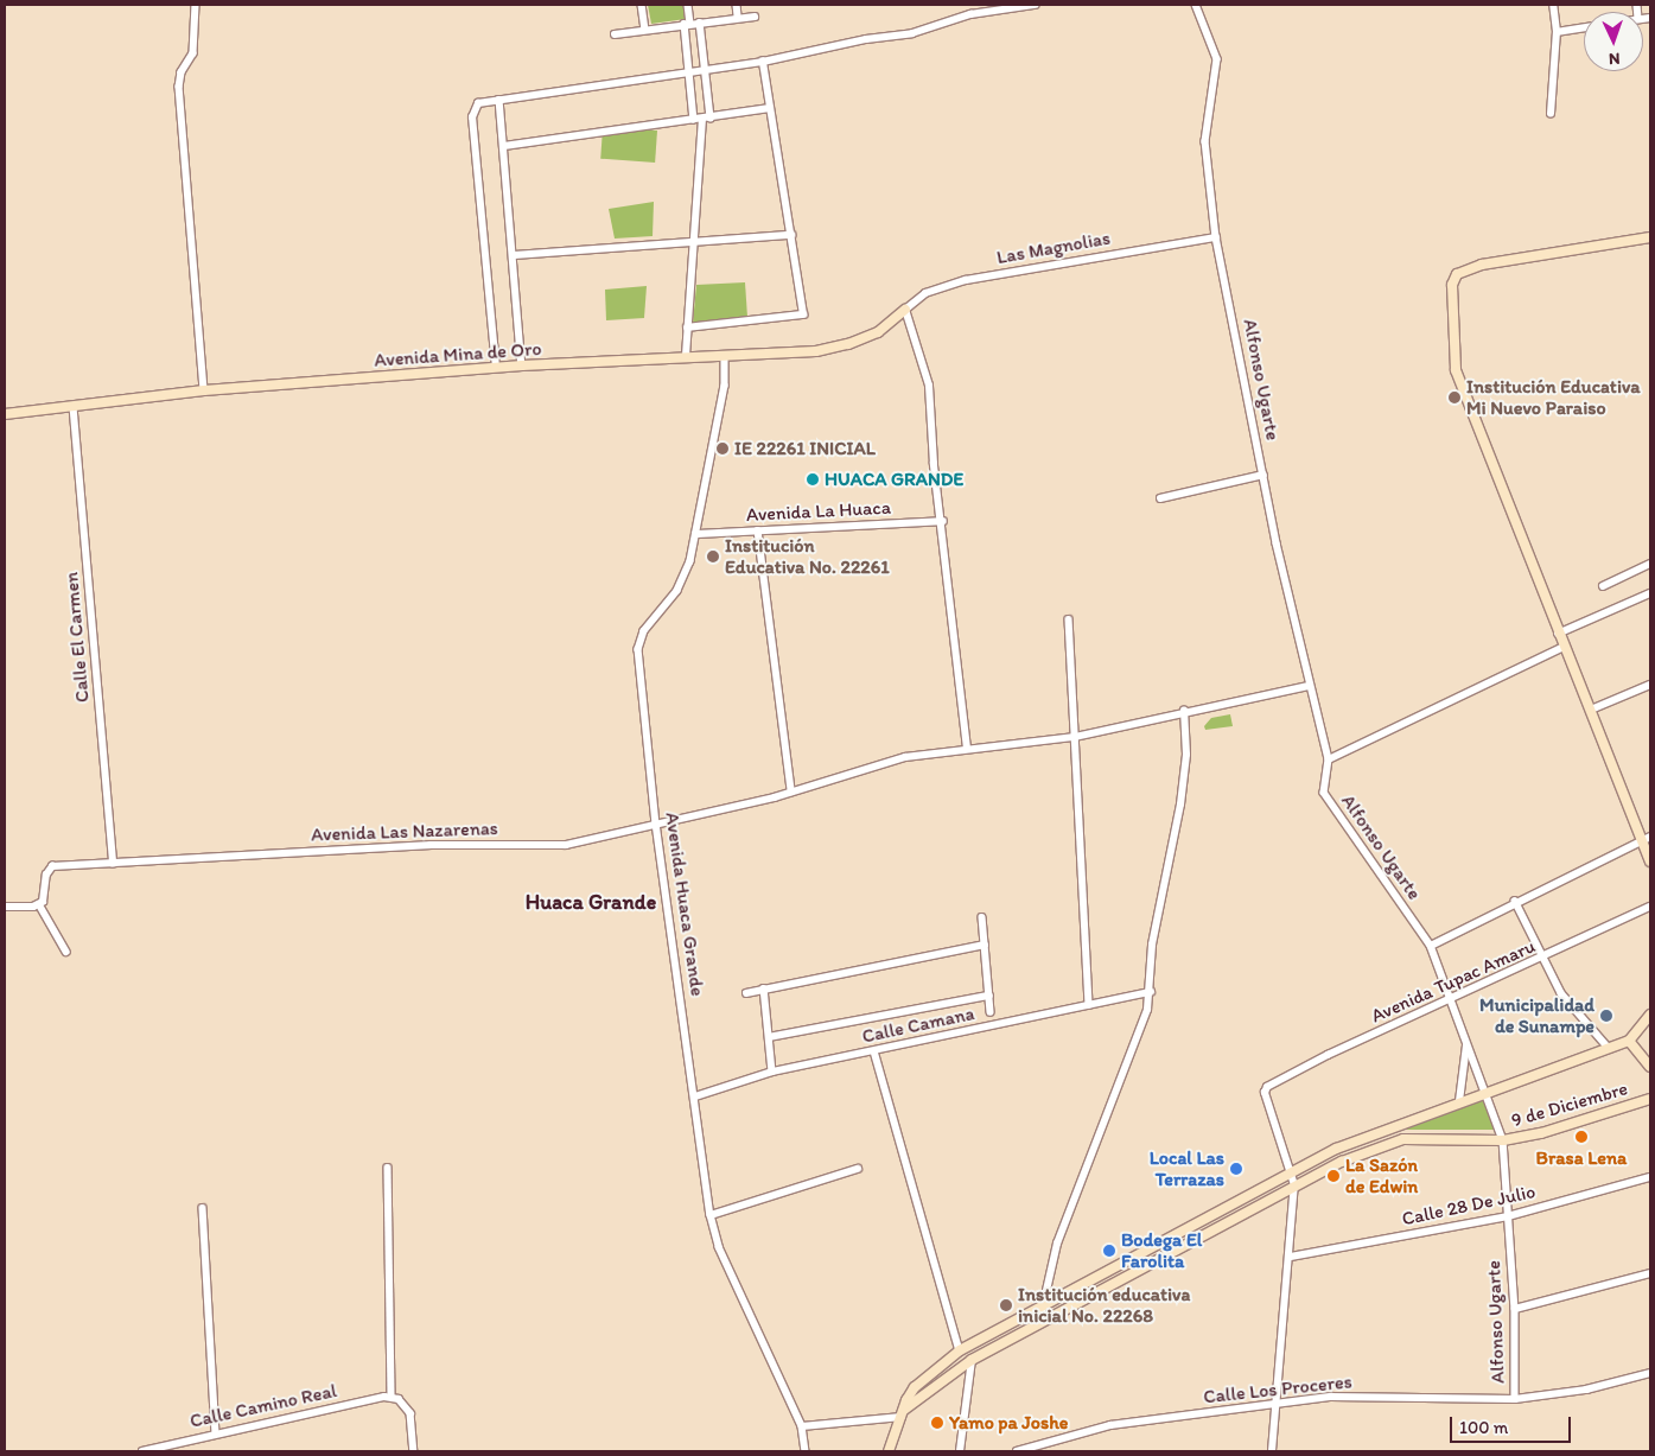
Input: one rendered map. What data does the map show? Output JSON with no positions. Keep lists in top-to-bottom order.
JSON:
{
  "streets": {
    "main road": ["Avenida Mina de Oro", "9 de Diciembre"],
    "street": [
      "Las Magnolias",
      "Alfonso Ugarte",
      "Avenida La Huaca",
      "Calle El Carmen",
      "Avenida Las Nazarenas",
      "Avenida Huaca Grande",
      "Avenida Tupac Amaru",
      "Calle Camana",
      "Calle 28 De Julio",
      "Calle Los Proceres",
      "Calle Camino Real"
    ]
  },
  "crossings": [
    ["Las Magnolias", "Avenida Mina de Oro"],
    ["Las Magnolias", "Alfonso Ugarte"],
    ["Avenida Mina de Oro", "Calle El Carmen"],
    ["Avenida Mina de Oro", "Avenida Huaca Grande"],
    ["Alfonso Ugarte", "Avenida Las Nazarenas"],
    ["Alfonso Ugarte", "Avenida Tupac Amaru"],
    ["Alfonso Ugarte", "9 de Diciembre"],
    ["Alfonso Ugarte", "Calle 28 De Julio"],
    ["Alfonso Ugarte", "Calle Los Proceres"],
    ["Avenida La Huaca", "Avenida Huaca Grande"],
    ["Calle El Carmen", "Avenida Las Nazarenas"],
    ["Avenida Las Nazarenas", "Avenida Huaca Grande"],
    ["Avenida Huaca Grande", "Calle Camana"]
  ],
  "districts": ["Huaca Grande"],
  "places": [
    "Institución Educativa Mi Nuevo Paraiso",
    "IE 22261 INICIAL",
    "HUACA GRANDE",
    "Institución Educativa No. 22261",
    "Municipalidad de Sunampe",
    "Brasa Lena",
    "Local Las Terrazas",
    "La Sazón de Edwin",
    "Bodega El Farolita",
    "Institución educativa inicial No. 22268",
    "Yamo pa Joshe"
  ],
  "scale_bar": "100 m",
  "north": "bottom"
}
